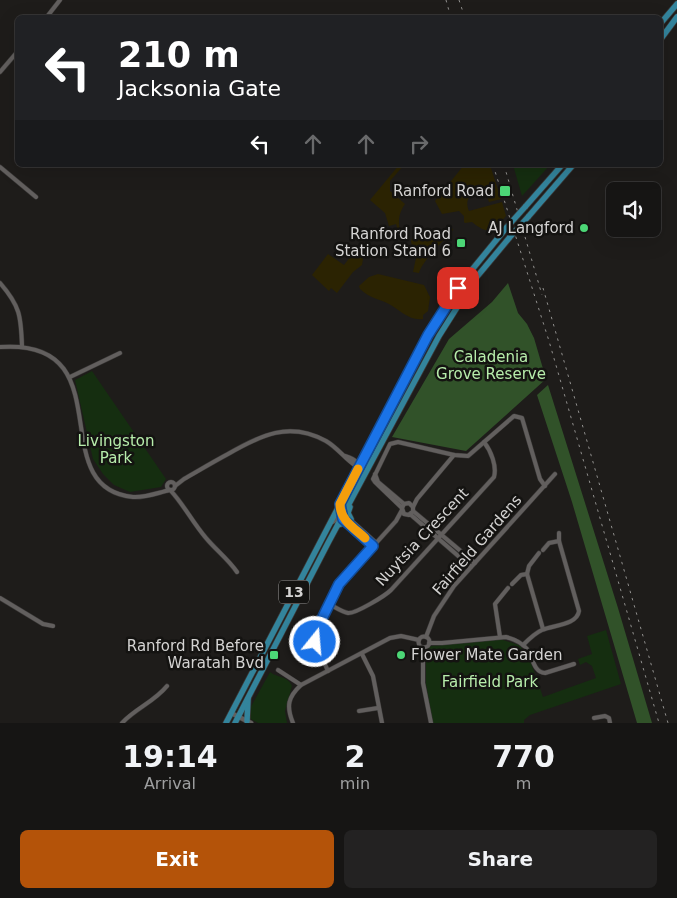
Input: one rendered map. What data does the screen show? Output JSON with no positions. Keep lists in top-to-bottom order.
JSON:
{
  "streets": {
    "main road": ["13"],
    "street": ["Nuytsia Crescent", "Fairfield Gardens"]
  },
  "parks": ["Caladenia Grove Reserve", "Livingston Park", "Fairfield Park"],
  "places": {
    "transit": ["Ranford Road", "Ranford Road Station Stand 6", "Ranford Rd Before Waratah Bvd"],
    "other": ["AJ Langford", "Flower Mate Garden"]
  },
  "page": {
    "turn": ["210 m", "Jacksonia Gate"],
    "eta": [
      "19:14",
      "Arrival",
      "2",
      "min",
      "770",
      "m"
    ],
    "buttons": ["Exit", "Share"]
  }
}
